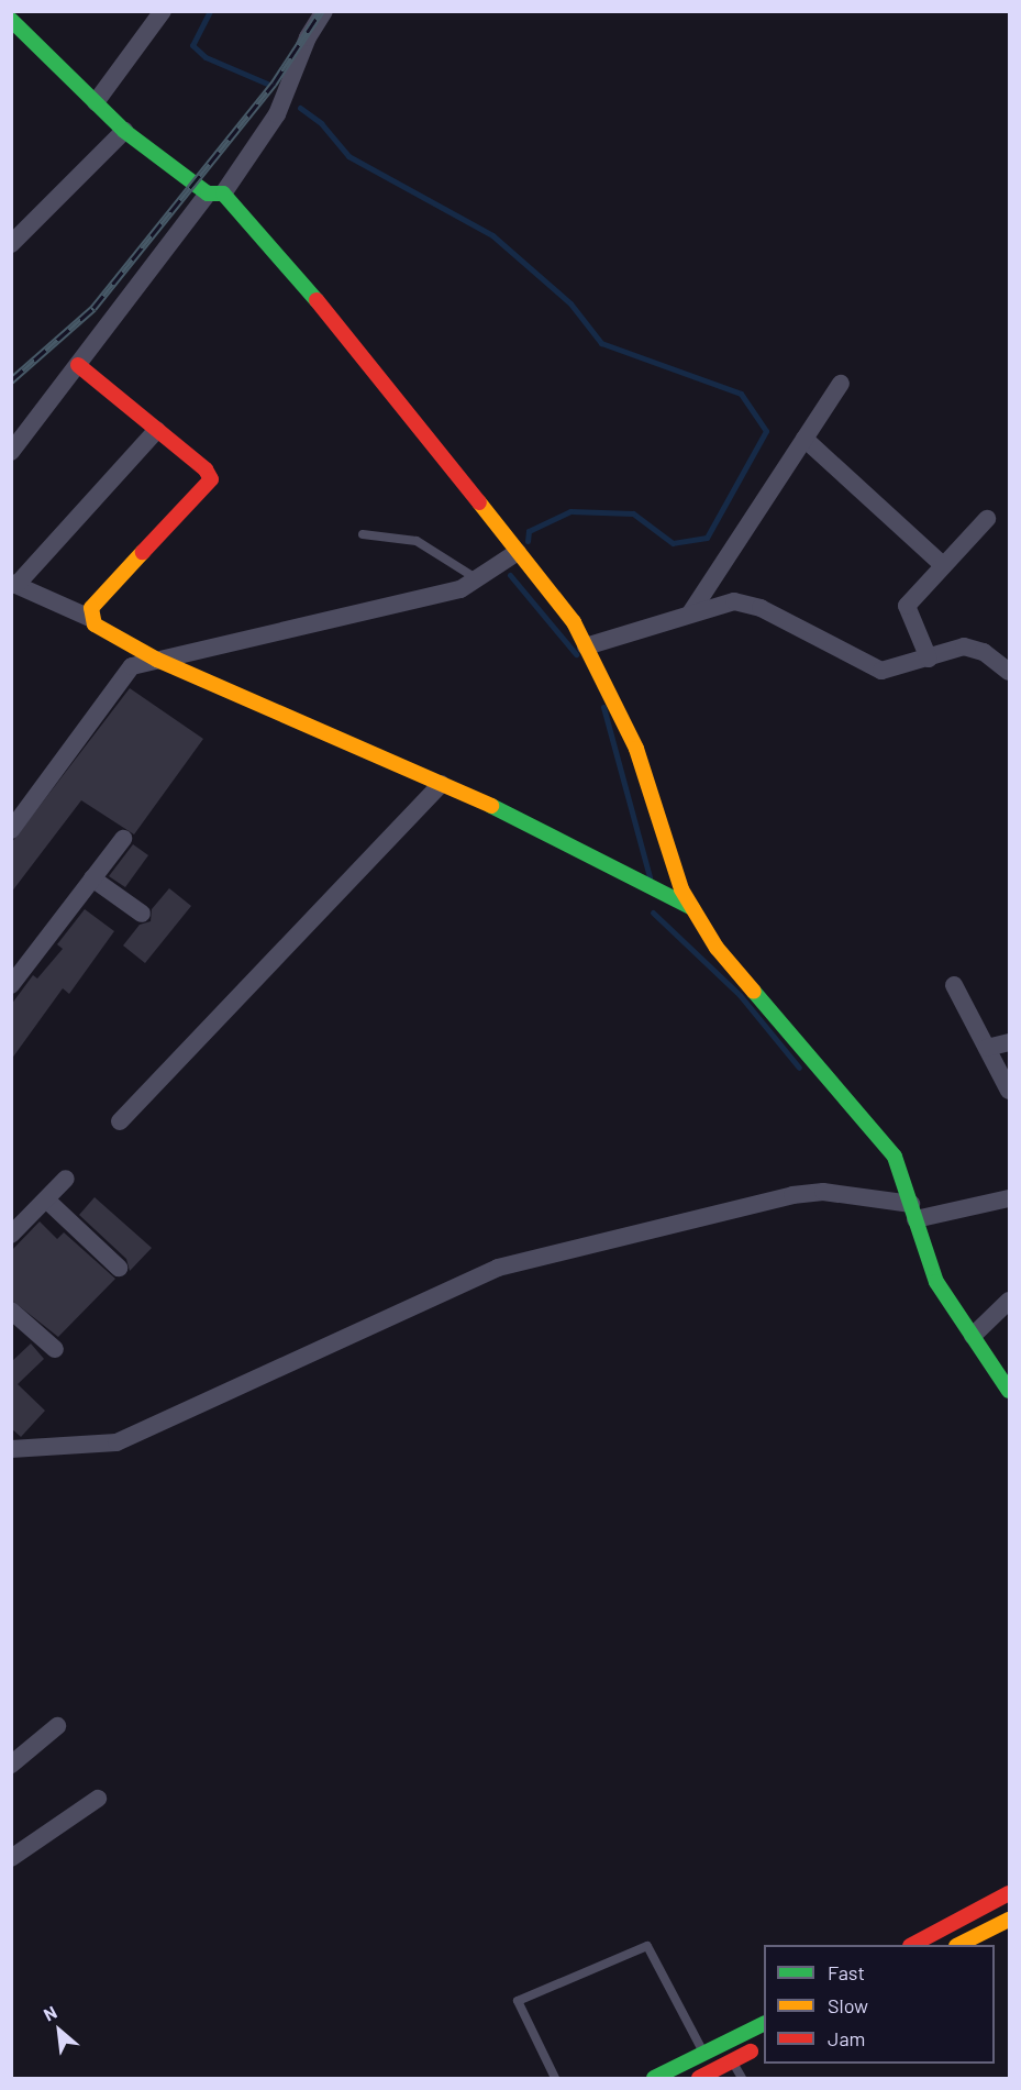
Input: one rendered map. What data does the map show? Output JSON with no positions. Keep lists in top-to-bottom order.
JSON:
{
  "legend": ["Fast", "Slow", "Jam"],
  "north": "top left"
}
